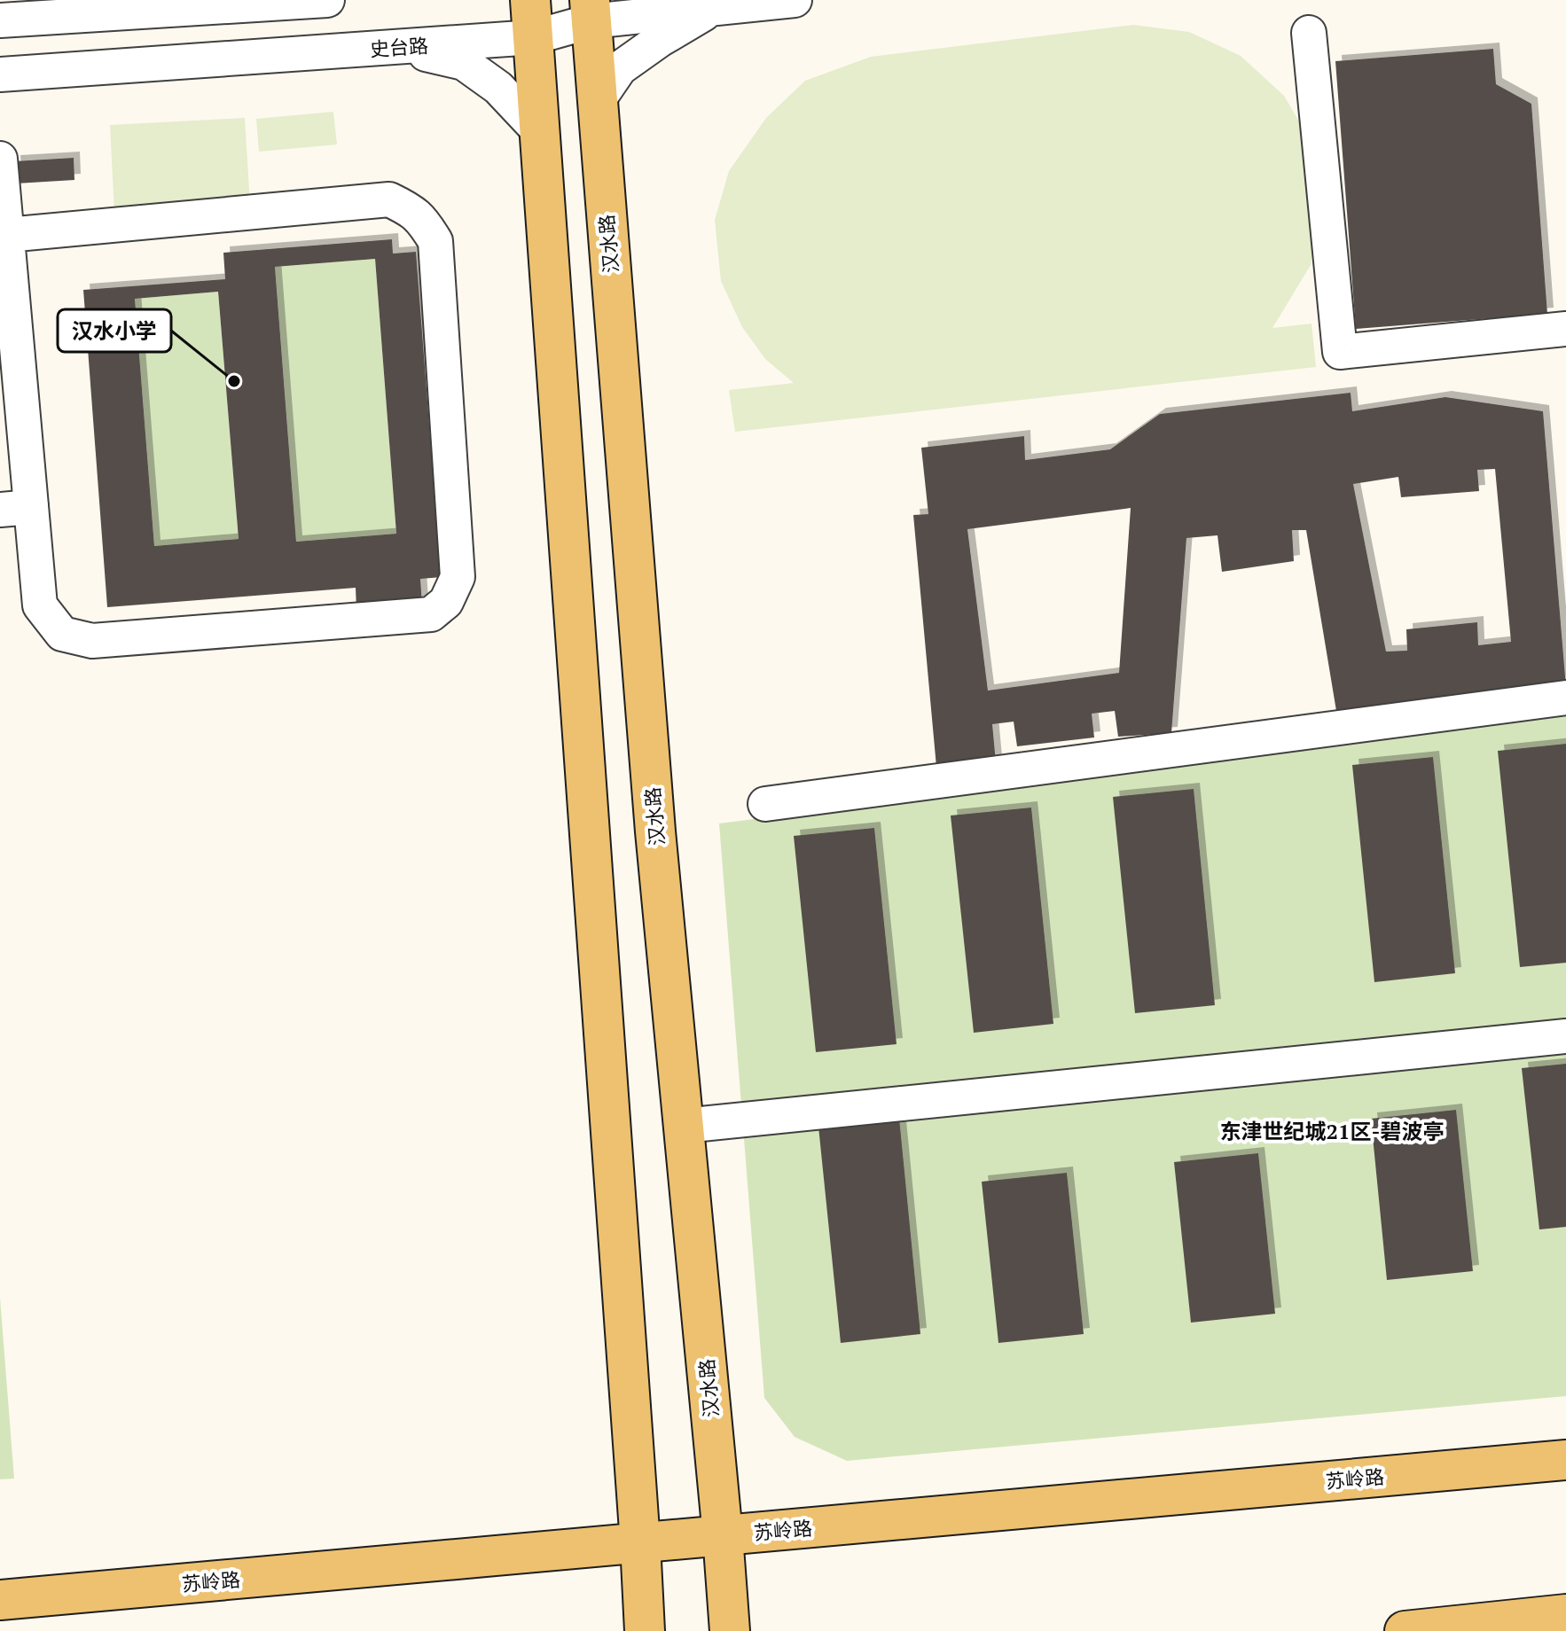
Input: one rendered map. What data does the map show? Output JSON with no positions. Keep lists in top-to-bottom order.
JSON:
{
  "streets": {
    "main road": ["汉水路", "苏岭路"],
    "street": ["史台路"]
  },
  "crossings": [
    ["史台路", "汉水路"],
    ["汉水路", "苏岭路"]
  ],
  "districts": ["东津世纪城21区-碧波亭"],
  "places": ["汉水小学"]
}
